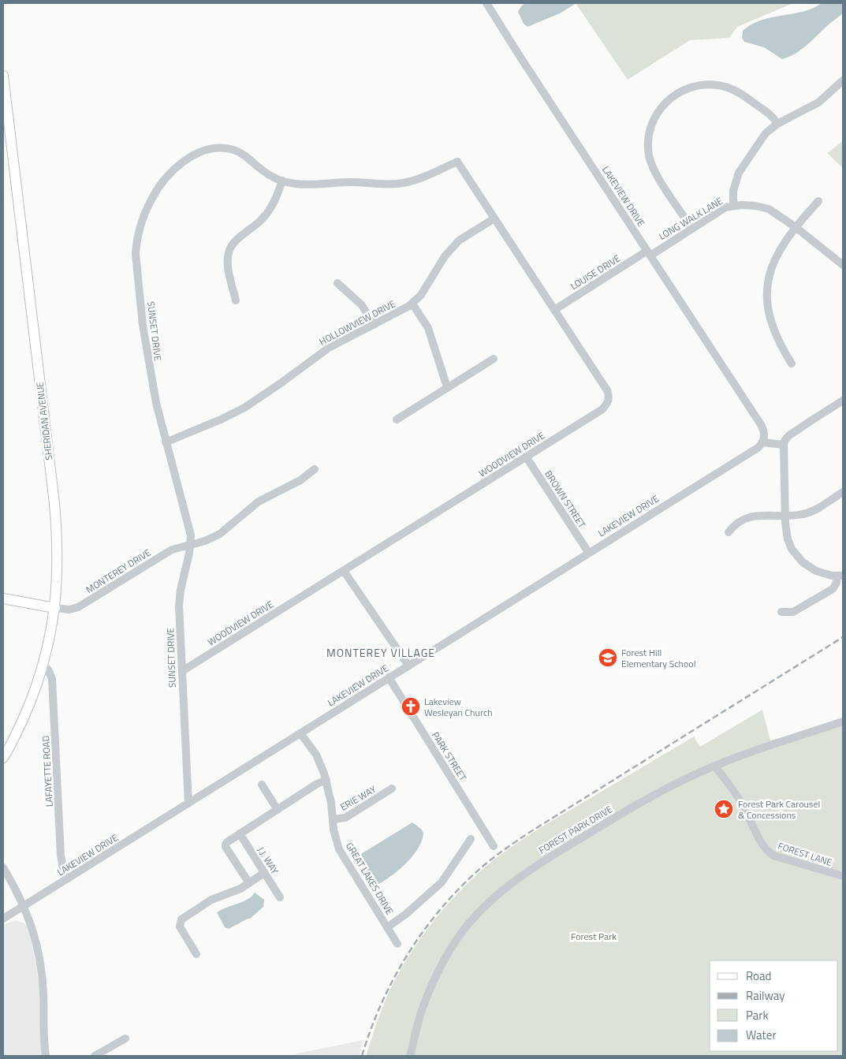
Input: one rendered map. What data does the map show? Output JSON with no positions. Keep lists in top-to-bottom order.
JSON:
{
  "streets": {
    "main road": ["SHERIDAN AVENUE"],
    "street": [
      "LAKEVIEW DRIVE",
      "LONG WALK LANE",
      "LOUISE DRIVE",
      "HOLLOWVIEW DRIVE",
      "SUNSET DRIVE",
      "WOODVIEW DRIVE",
      "BROWN STREET",
      "MONTEREY DRIVE",
      "PARK STREET",
      "LAFAYETTE ROAD",
      "ERIE WAY",
      "FOREST PARK DRIVE",
      "FOREST LANE",
      "J.J. WAY",
      "GREAT LAKES DRIVE"
    ]
  },
  "crossings": [
    ["LAKEVIEW DRIVE", "LONG WALK LANE"],
    ["LAKEVIEW DRIVE", "LOUISE DRIVE"],
    ["LAKEVIEW DRIVE", "SUNSET DRIVE"],
    ["LAKEVIEW DRIVE", "BROWN STREET"],
    ["LAKEVIEW DRIVE", "PARK STREET"],
    ["LAKEVIEW DRIVE", "LAFAYETTE ROAD"],
    ["LAKEVIEW DRIVE", "GREAT LAKES DRIVE"],
    ["LONG WALK LANE", "LOUISE DRIVE"],
    ["LOUISE DRIVE", "WOODVIEW DRIVE"],
    ["HOLLOWVIEW DRIVE", "SUNSET DRIVE"],
    ["HOLLOWVIEW DRIVE", "WOODVIEW DRIVE"],
    ["SUNSET DRIVE", "WOODVIEW DRIVE"],
    ["SUNSET DRIVE", "MONTEREY DRIVE"],
    ["SHERIDAN AVENUE", "MONTEREY DRIVE"],
    ["SHERIDAN AVENUE", "LAFAYETTE ROAD"],
    ["WOODVIEW DRIVE", "BROWN STREET"],
    ["ERIE WAY", "GREAT LAKES DRIVE"],
    ["FOREST PARK DRIVE", "FOREST LANE"]
  ],
  "districts": ["MONTEREY VILLAGE"],
  "parks": ["Forest Park"],
  "places": {
    "school or university": ["Forest Hill Elementary School"],
    "church": ["Lakeview Wesleyan Church"],
    "place": ["Forest Park Carousel & Concessions"]
  },
  "legend": [
    "Road",
    "Railway",
    "Park",
    "Water"
  ]
}
